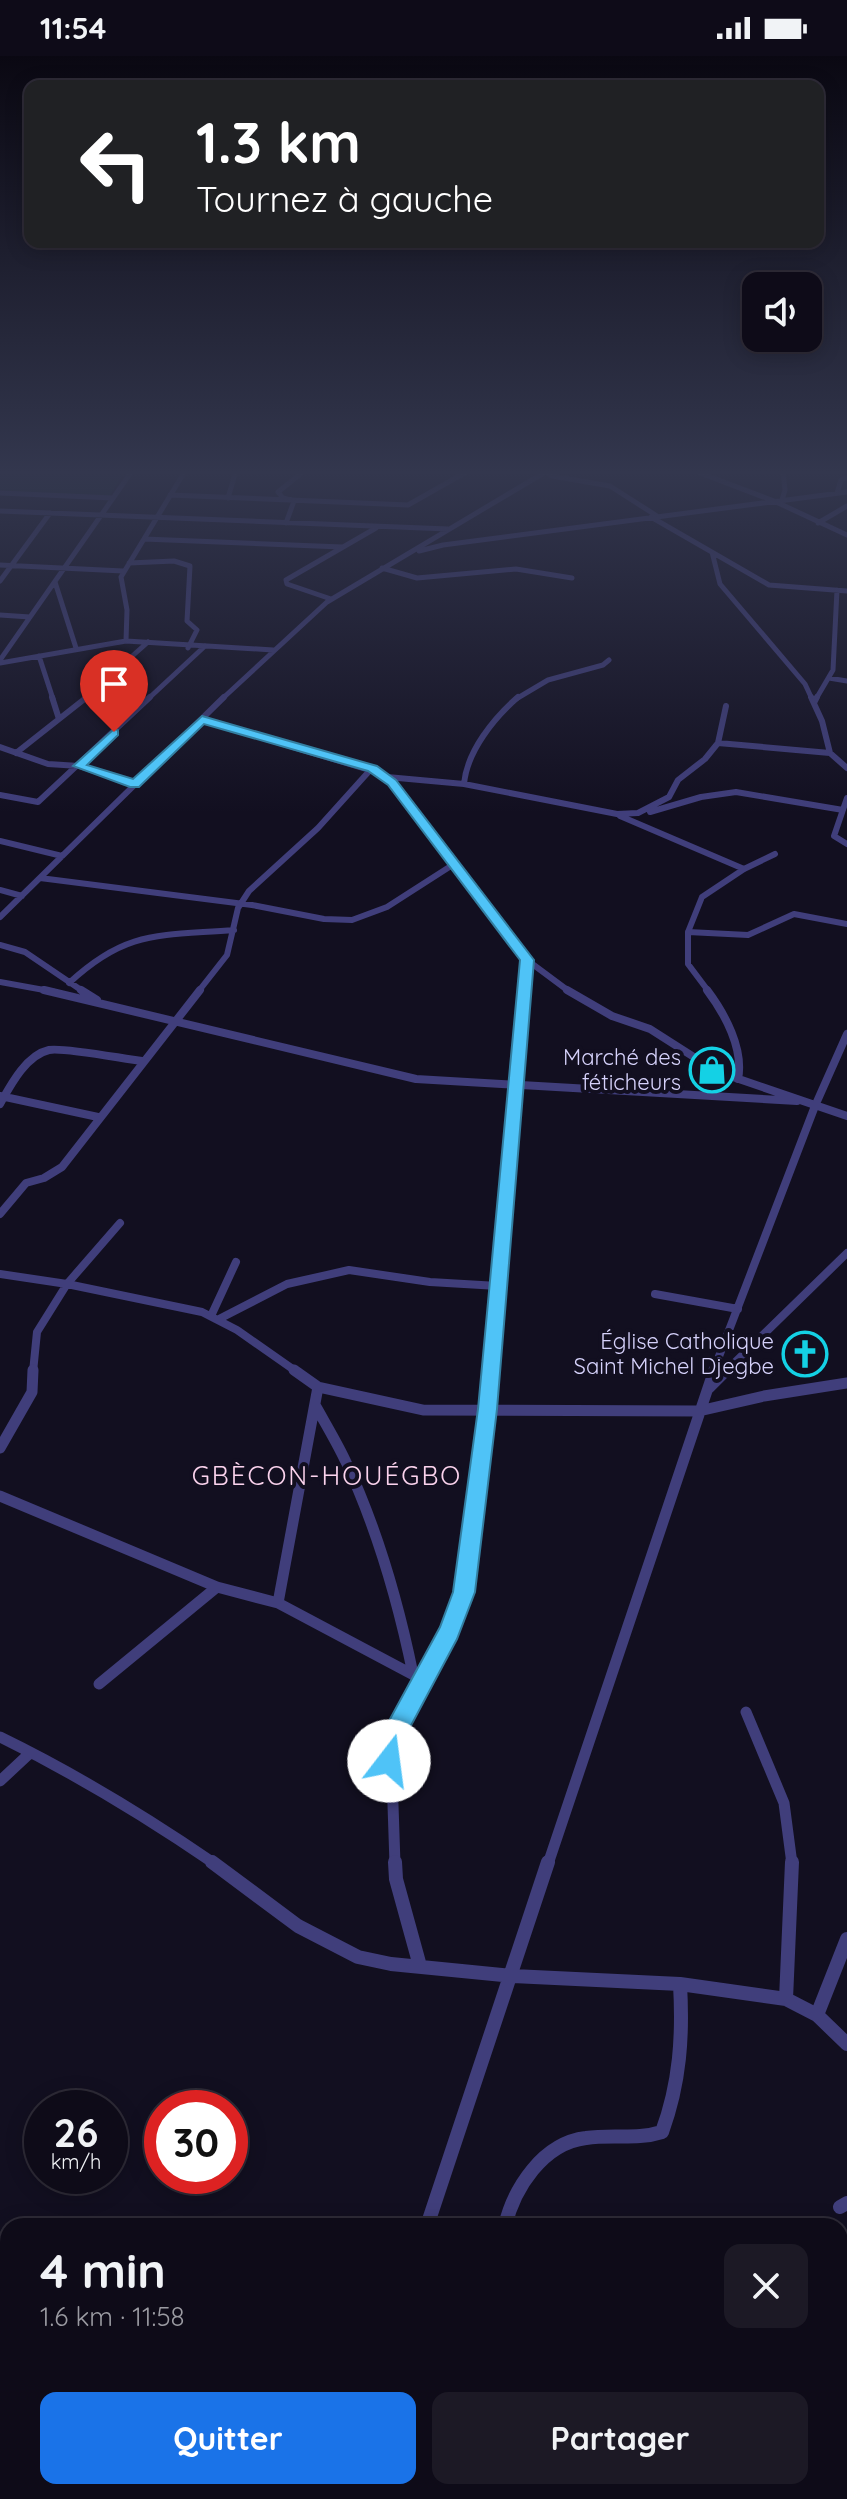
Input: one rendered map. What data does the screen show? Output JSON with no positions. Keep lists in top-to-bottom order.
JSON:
{
  "districts": ["GBÈCON-HOUÉGBO"],
  "places": {
    "shop": ["Marché des féticheurs"],
    "church": ["Église Catholique Saint Michel Djegbe"]
  },
  "page": {
    "status": "11:54",
    "turn": ["1.3 km", "Tournez à gauche"],
    "speed": "26 km/h",
    "limit": "30",
    "heading": ["4 min", "1.6 km · 11:58"],
    "buttons": ["Quitter", "Partager"]
  }
}
